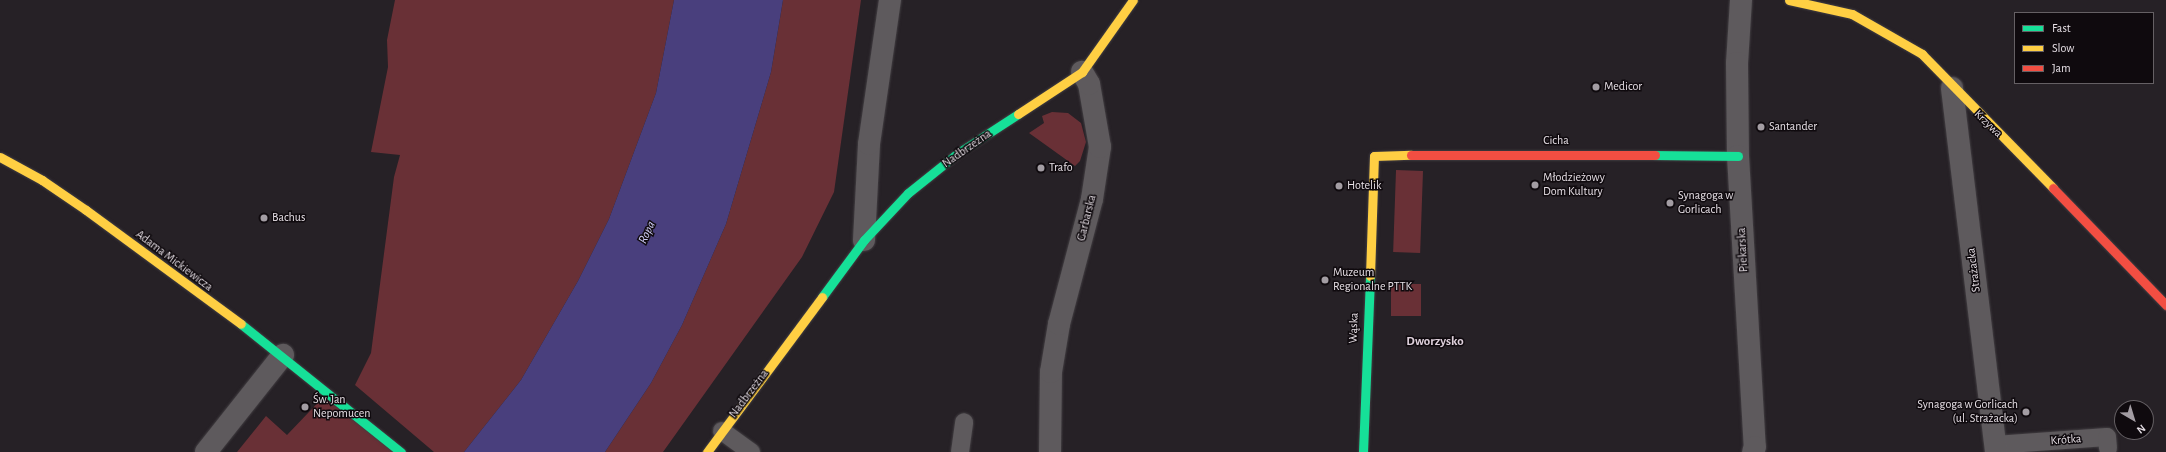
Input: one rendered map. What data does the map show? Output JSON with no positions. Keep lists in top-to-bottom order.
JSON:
{
  "streets": {
    "street": [
      "Krzywa",
      "Cicha",
      "Nadbrzeżna",
      "Garbarska",
      "Piekarska",
      "Adama Mickiewicza",
      "Strażacka",
      "Wąska"
    ],
    "lane": ["Krótka"]
  },
  "crossings": [
    ["Krzywa", "Strażacka"],
    ["Cicha", "Piekarska"],
    ["Cicha", "Wąska"],
    ["Nadbrzeżna", "Garbarska"],
    ["Strażacka", "Krótka"]
  ],
  "districts": ["Dworzysko"],
  "water": ["Ropa"],
  "places": [
    "Medicor",
    "Santander",
    "Trafo",
    "Młodzieżowy Dom Kultury",
    "Hotelik",
    "Synagoga w Gorlicach",
    "Bachus",
    "Muzeum Regionalne PTTK",
    "Św. Jan Nepomucen",
    "Synagoga w Gorlicach (ul. Strażacka)"
  ],
  "legend": ["Fast", "Slow", "Jam"],
  "north": "bottom right"
}
